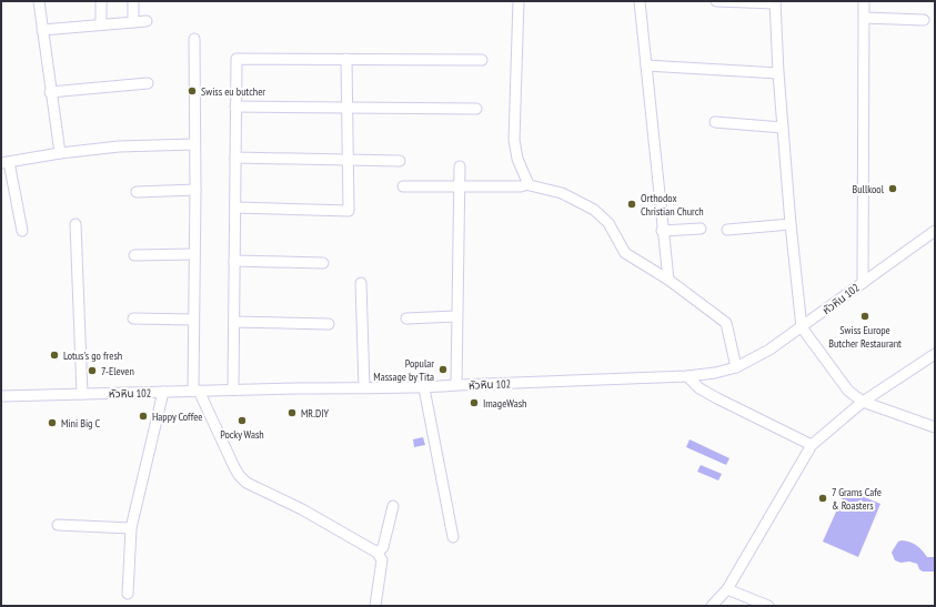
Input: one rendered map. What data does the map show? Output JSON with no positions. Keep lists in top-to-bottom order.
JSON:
{
  "streets": {
    "street": ["หัวหิน 102"]
  },
  "places": [
    "Swiss eu butcher",
    "Bullkool",
    "Orthodox Christian Church",
    "Swiss Europe Butcher Restaurant",
    "Lotus's go fresh",
    "Popular Massage by Tita",
    "7-Eleven",
    "ImageWash",
    "MR.DIY",
    "Happy Coffee",
    "Pocky Wash",
    "Mini Big C",
    "7 Grams Cafe & Roasters"
  ]
}
